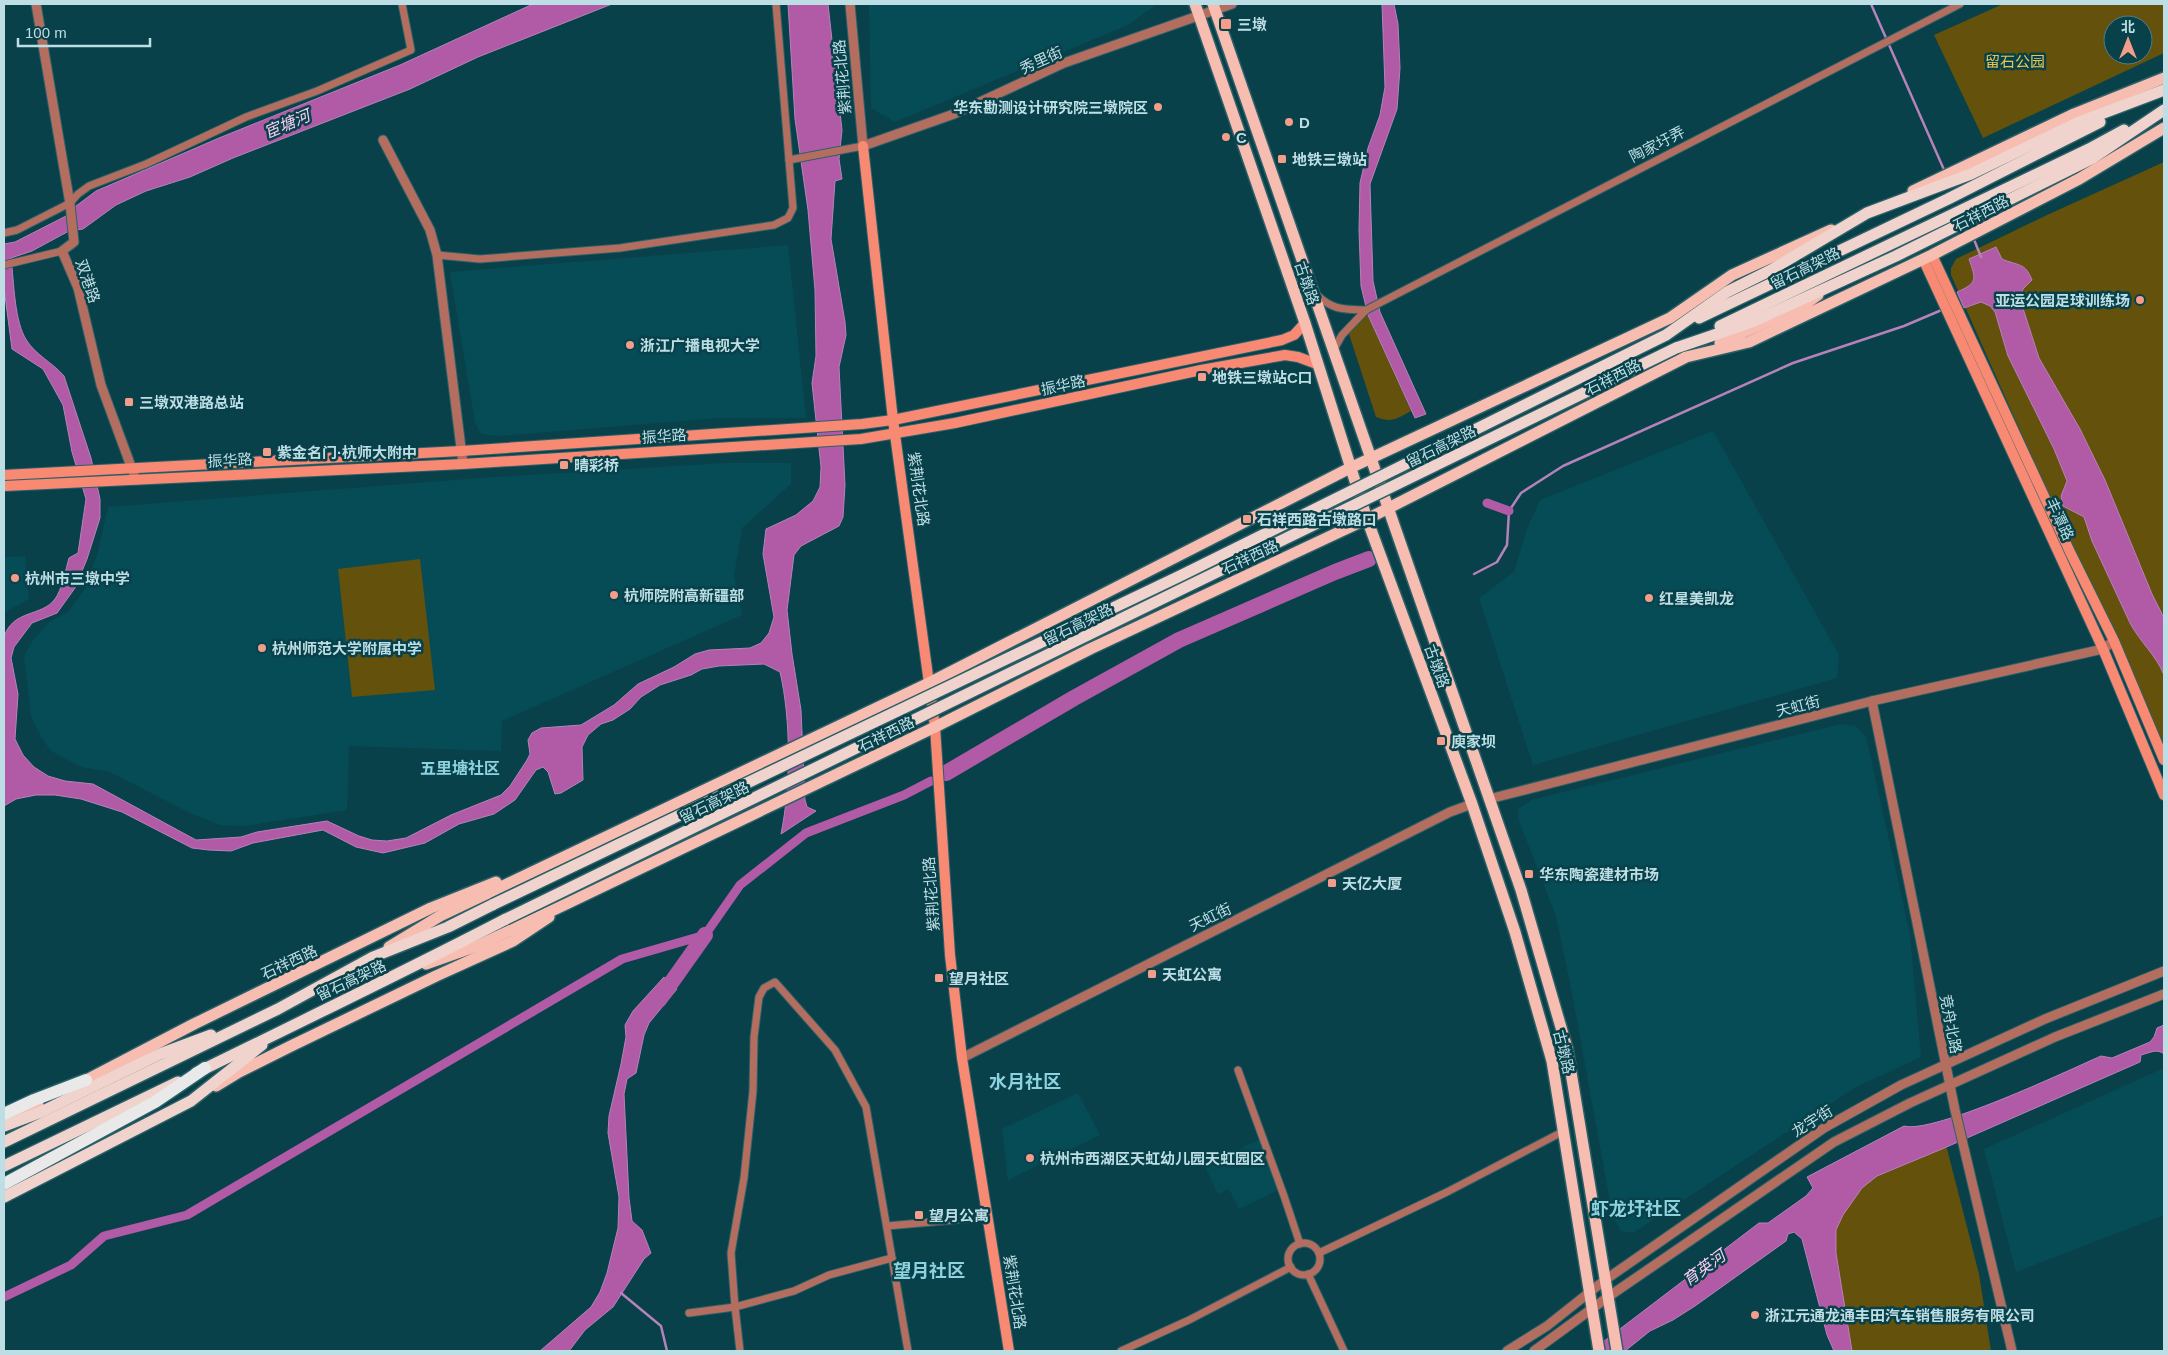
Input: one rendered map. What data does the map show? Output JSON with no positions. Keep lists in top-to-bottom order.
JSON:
{
  "streets": {
    "highway": ["石祥西路", "留石高架路"],
    "main road": [
      "紫荆花北路",
      "古墩路",
      "振华路",
      "丰潭路"
    ],
    "street": [
      "秀里街",
      "陶家圩弄",
      "双港路",
      "天虹街",
      "竞舟北路",
      "龙宇街"
    ]
  },
  "crossings": [
    ["秀里街", "紫荆花北路"],
    ["秀里街", "古墩路"],
    ["紫荆花北路", "石祥西路"],
    ["紫荆花北路", "振华路"],
    ["紫荆花北路", "天虹街"],
    ["陶家圩弄", "古墩路"],
    ["石祥西路", "留石高架路"],
    ["石祥西路", "古墩路"],
    ["石祥西路", "丰潭路"],
    ["双港路", "振华路"],
    ["古墩路", "振华路"],
    ["古墩路", "天虹街"],
    ["古墩路", "龙宇街"],
    ["丰潭路", "天虹街"],
    ["天虹街", "竞舟北路"],
    ["竞舟北路", "龙宇街"]
  ],
  "districts": [
    "五里塘社区",
    "水月社区",
    "虾龙圩社区",
    "望月社区"
  ],
  "water": ["宦塘河", "育英河"],
  "parks": ["留石公园"],
  "places": {
    "transit": [
      "三墩",
      "地铁三墩站",
      "地铁三墩站C口",
      "三墩双港路总站",
      "紫金名门·杭师大附中",
      "晴彩桥",
      "石祥西路古墩路口",
      "庾家坝",
      "华东陶瓷建材市场",
      "天亿大厦",
      "天虹公寓",
      "望月社区",
      "望月公寓"
    ],
    "other": [
      "华东勘测设计研究院三墩院区",
      "D",
      "C",
      "亚运公园足球训练场",
      "浙江广播电视大学",
      "杭州市三墩中学",
      "杭师院附高新疆部",
      "红星美凯龙",
      "杭州师范大学附属中学",
      "杭州市西湖区天虹幼儿园天虹园区",
      "浙江元通龙通丰田汽车销售服务有限公司"
    ]
  },
  "scale_bar": "100 m",
  "north": "top"
}
